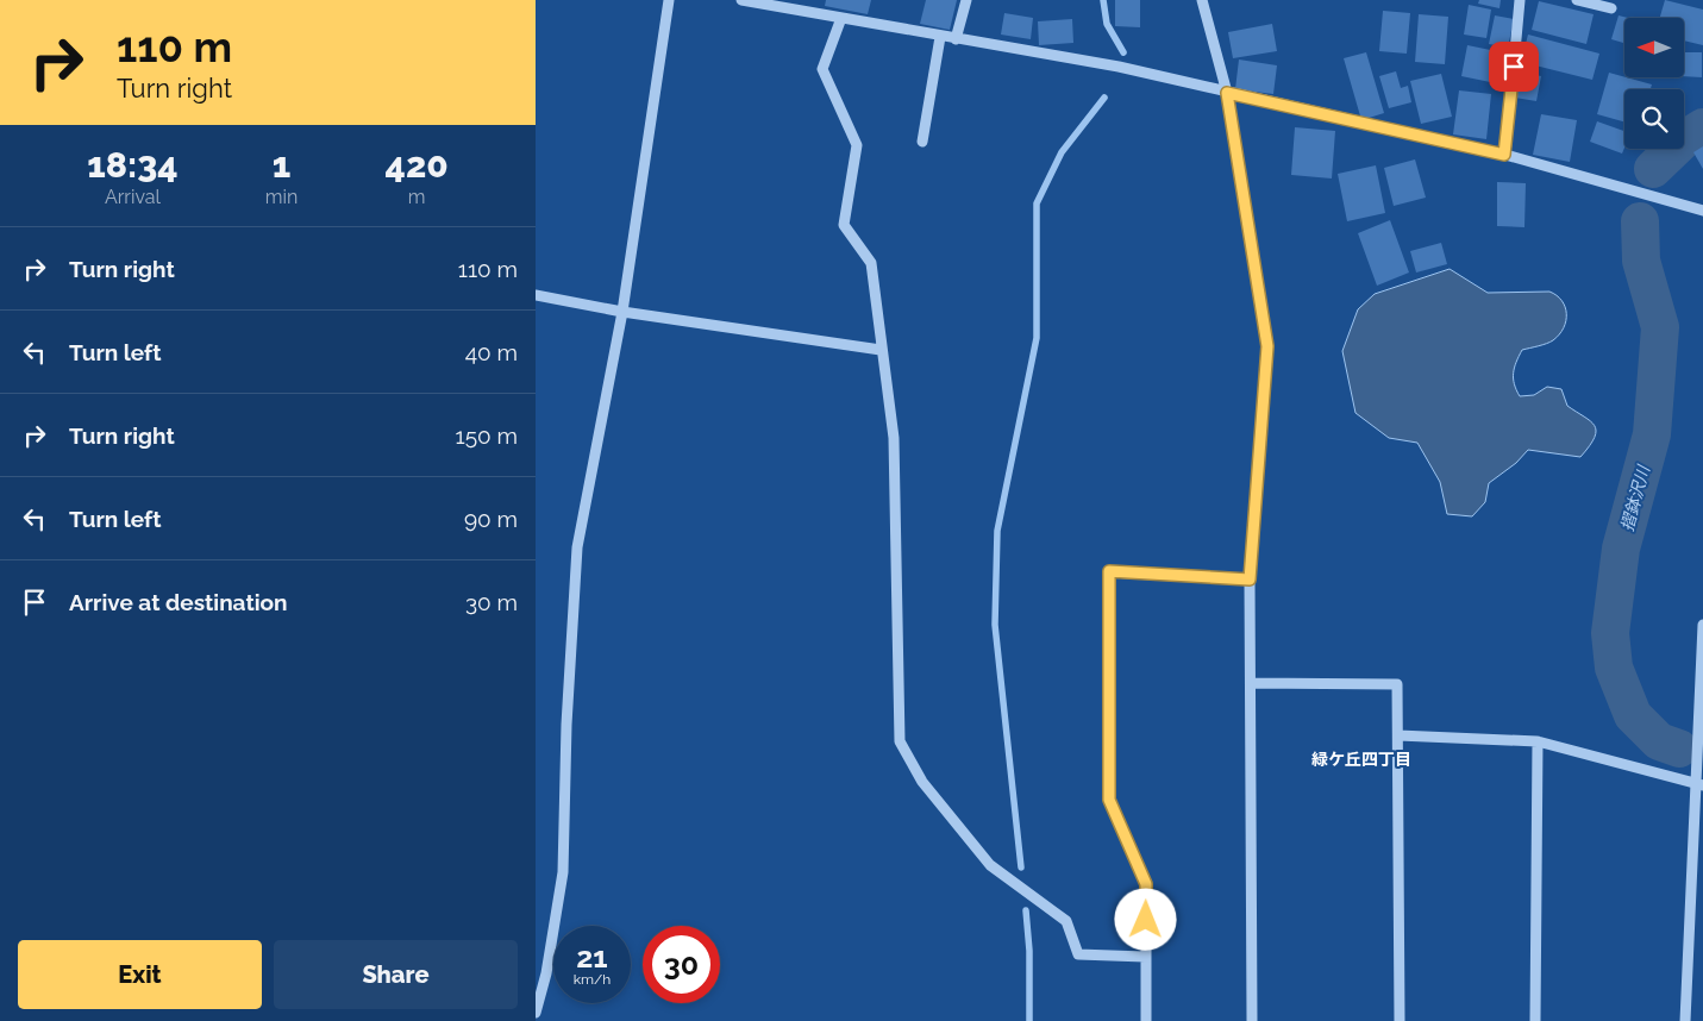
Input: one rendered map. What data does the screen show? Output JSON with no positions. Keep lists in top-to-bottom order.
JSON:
{
  "districts": ["緑ケ丘四丁目"],
  "water": ["摺鉢沢川"],
  "north": "left",
  "page": {
    "turn": ["110 m", "Turn right"],
    "eta": [
      "18:34",
      "Arrival",
      "1",
      "min",
      "420",
      "m"
    ],
    "list": [
      {
        "name": "Turn right",
        "value": "110 m"
      },
      {
        "name": "Turn left",
        "value": "40 m"
      },
      {
        "name": "Turn right",
        "value": "150 m"
      },
      {
        "name": "Turn left",
        "value": "90 m"
      },
      {
        "name": "Arrive at destination",
        "value": "30 m"
      }
    ],
    "speed": "21 km/h",
    "limit": "30",
    "buttons": ["Exit", "Share"]
  }
}
